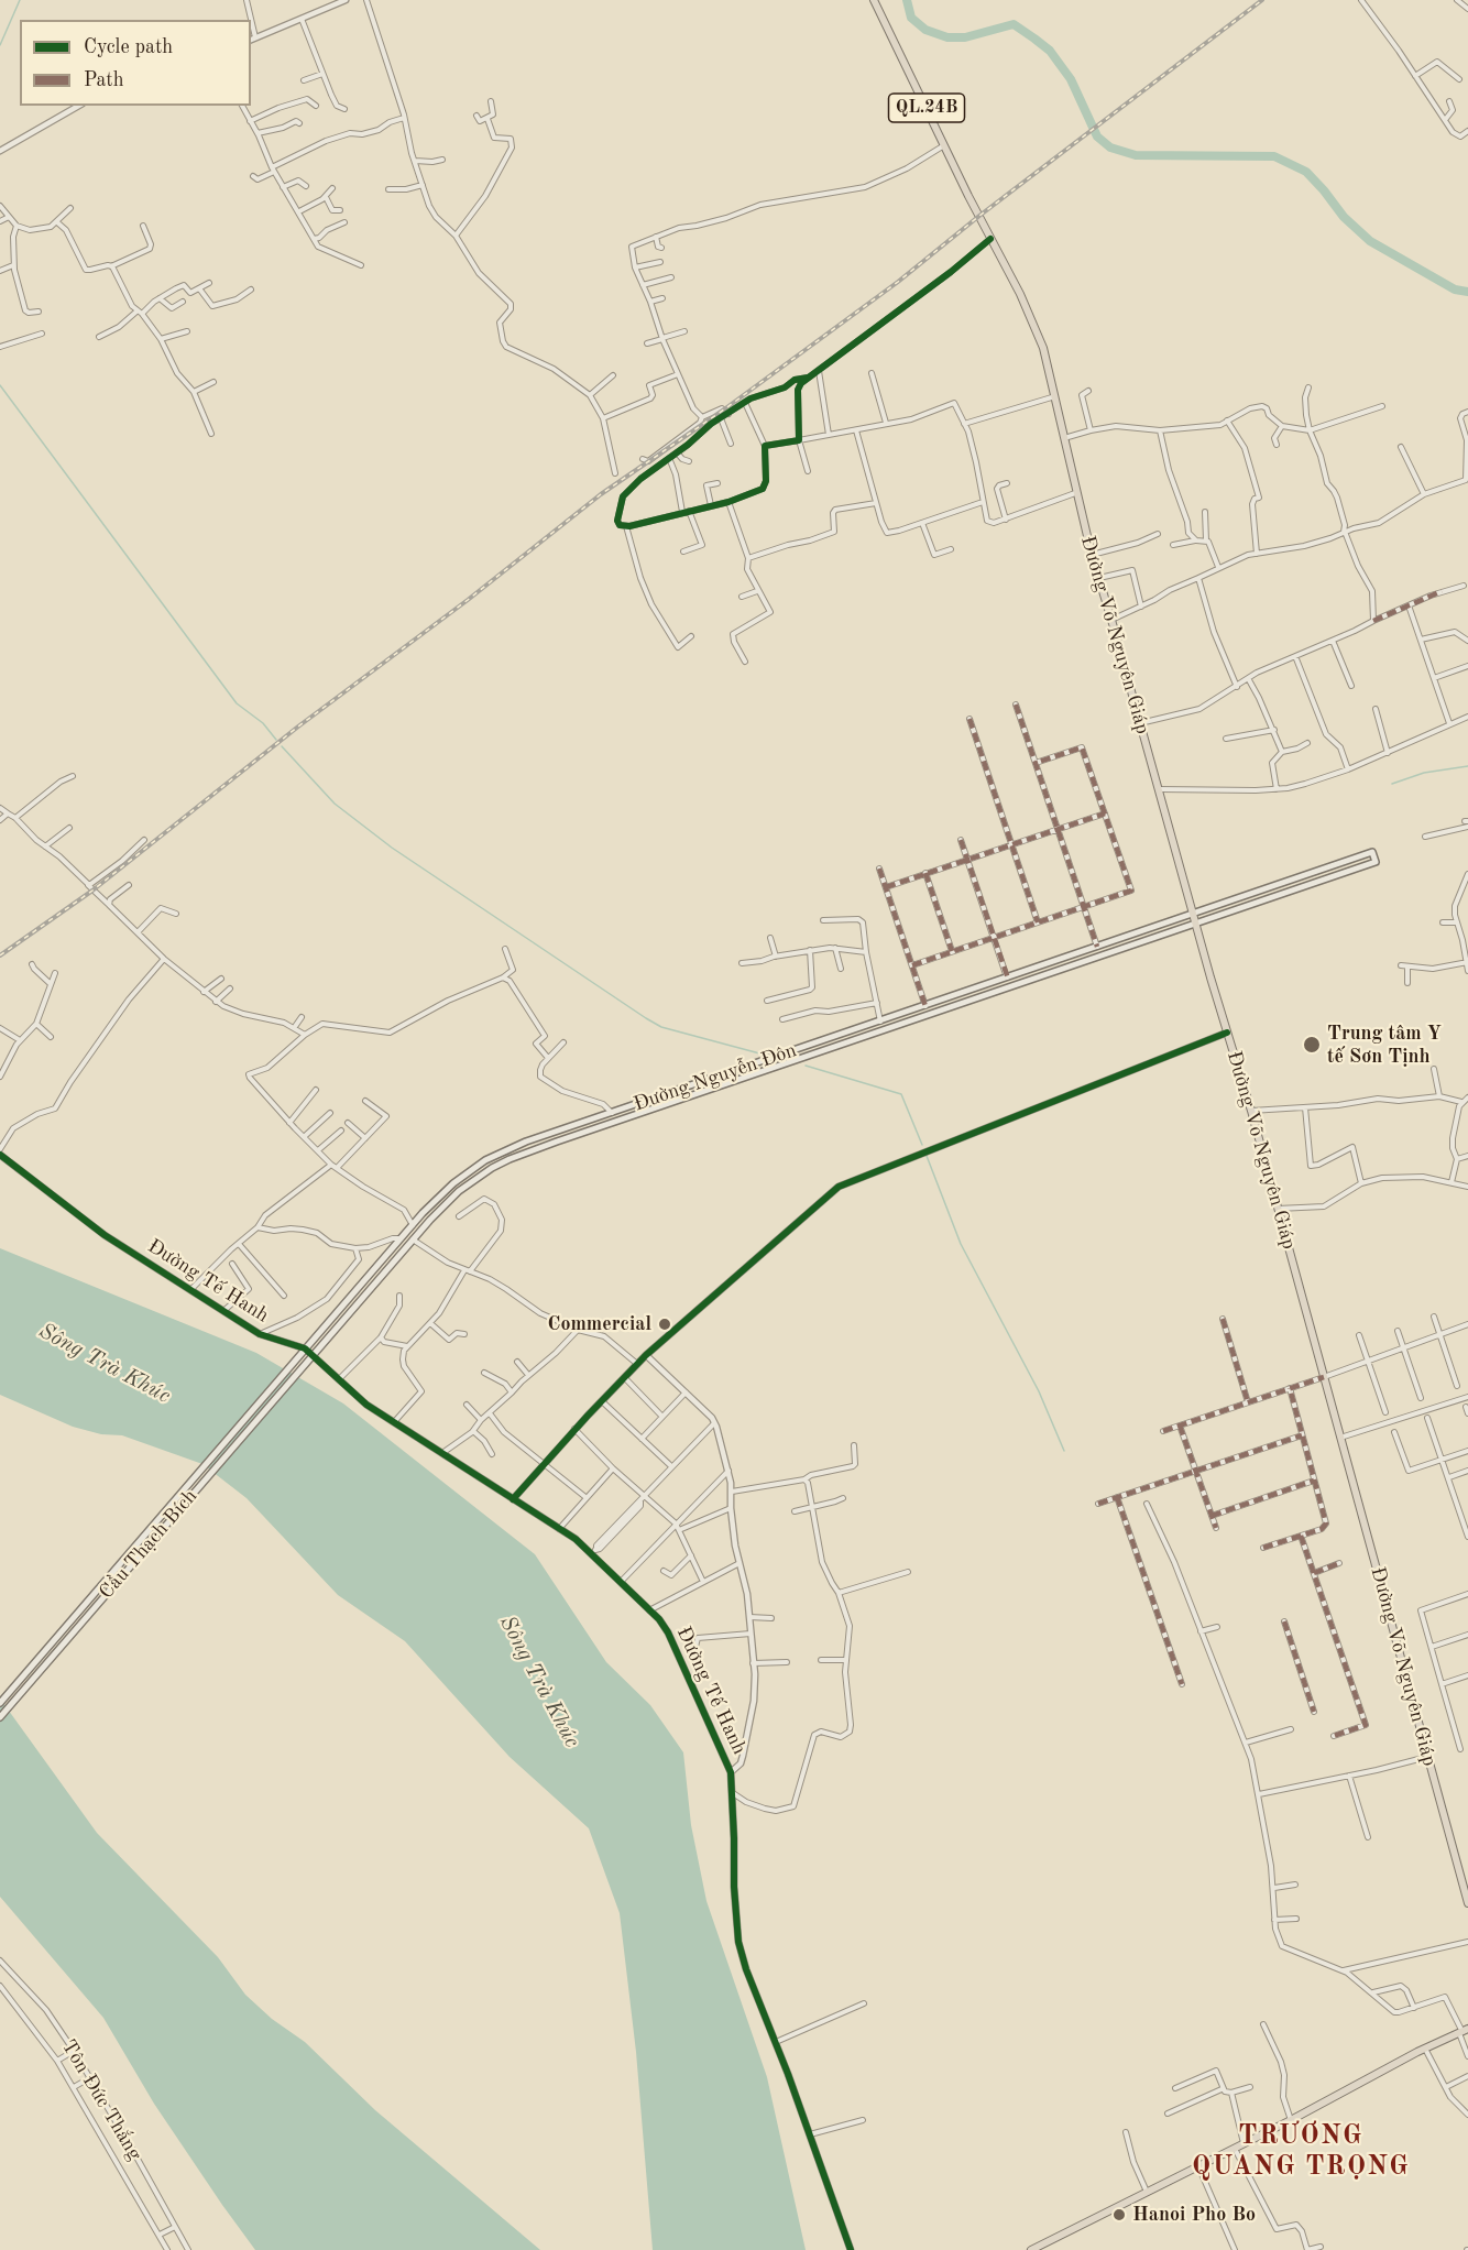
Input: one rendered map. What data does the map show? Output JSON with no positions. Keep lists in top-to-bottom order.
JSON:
{
  "streets": {
    "main road": [
      "QL.24B",
      "Đường Võ Nguyên Giáp",
      "Đường Nguyễn Đôn",
      "Cầu Thạch Bích"
    ],
    "street": ["Đường Tế Hanh", "Tôn Đức Thắng"]
  },
  "crossings": [
    ["QL.24B", "Đường Võ Nguyên Giáp"],
    ["Đường Võ Nguyên Giáp", "Đường Nguyễn Đôn"],
    ["Đường Nguyễn Đôn", "Đường Tế Hanh"],
    ["Đường Nguyễn Đôn", "Cầu Thạch Bích"],
    ["Đường Tế Hanh", "Cầu Thạch Bích"]
  ],
  "districts": ["TRƯƠNG QUANG TRỌNG"],
  "water": ["Sông Trà Khúc"],
  "places": ["Trung tâm Y tế Sơn Tịnh", "Commercial", "Hanoi Pho Bo"],
  "legend": ["Cycle path", "Path"]
}
